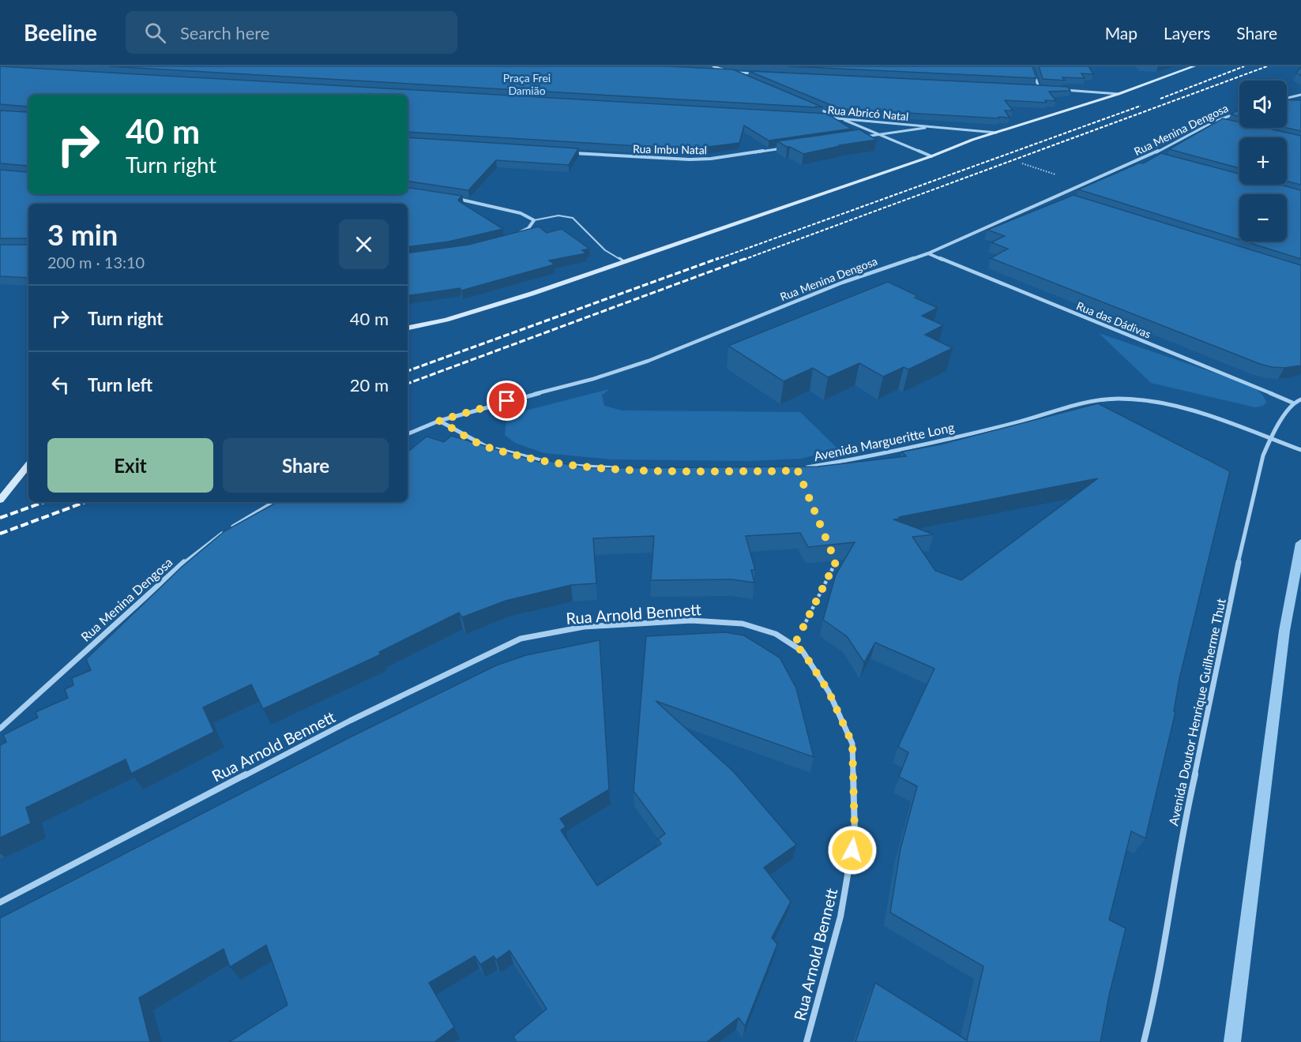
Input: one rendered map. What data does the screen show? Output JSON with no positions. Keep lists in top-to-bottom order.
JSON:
{
  "streets": {
    "street": [
      "Rua Abricó Natal",
      "Rua Menina Dengosa",
      "Rua Imbu Natal",
      "Rua das Dádivas",
      "Avenida Margueritte Long",
      "Rua Arnold Bennett",
      "Avenida Doutor Henrique Guilherme Thut"
    ]
  },
  "crossings": [
    ["Rua Menina Dengosa", "Rua das Dádivas"],
    ["Rua das Dádivas", "Avenida Doutor Henrique Guilherme Thut"],
    ["Avenida Margueritte Long", "Avenida Doutor Henrique Guilherme Thut"]
  ],
  "parks": ["Praça Frei Damião"],
  "page": {
    "header": "Beeline",
    "search": "Search here",
    "nav": ["Map", "Layers", "Share"],
    "map_buttons": ["+", "−"],
    "turn": ["40 m", "Turn right"],
    "heading": ["3 min", "200 m · 13:10"],
    "list": [
      {
        "name": "Turn right",
        "value": "40 m"
      },
      {
        "name": "Turn left",
        "value": "20 m"
      }
    ],
    "buttons": ["Exit", "Share"]
  }
}
